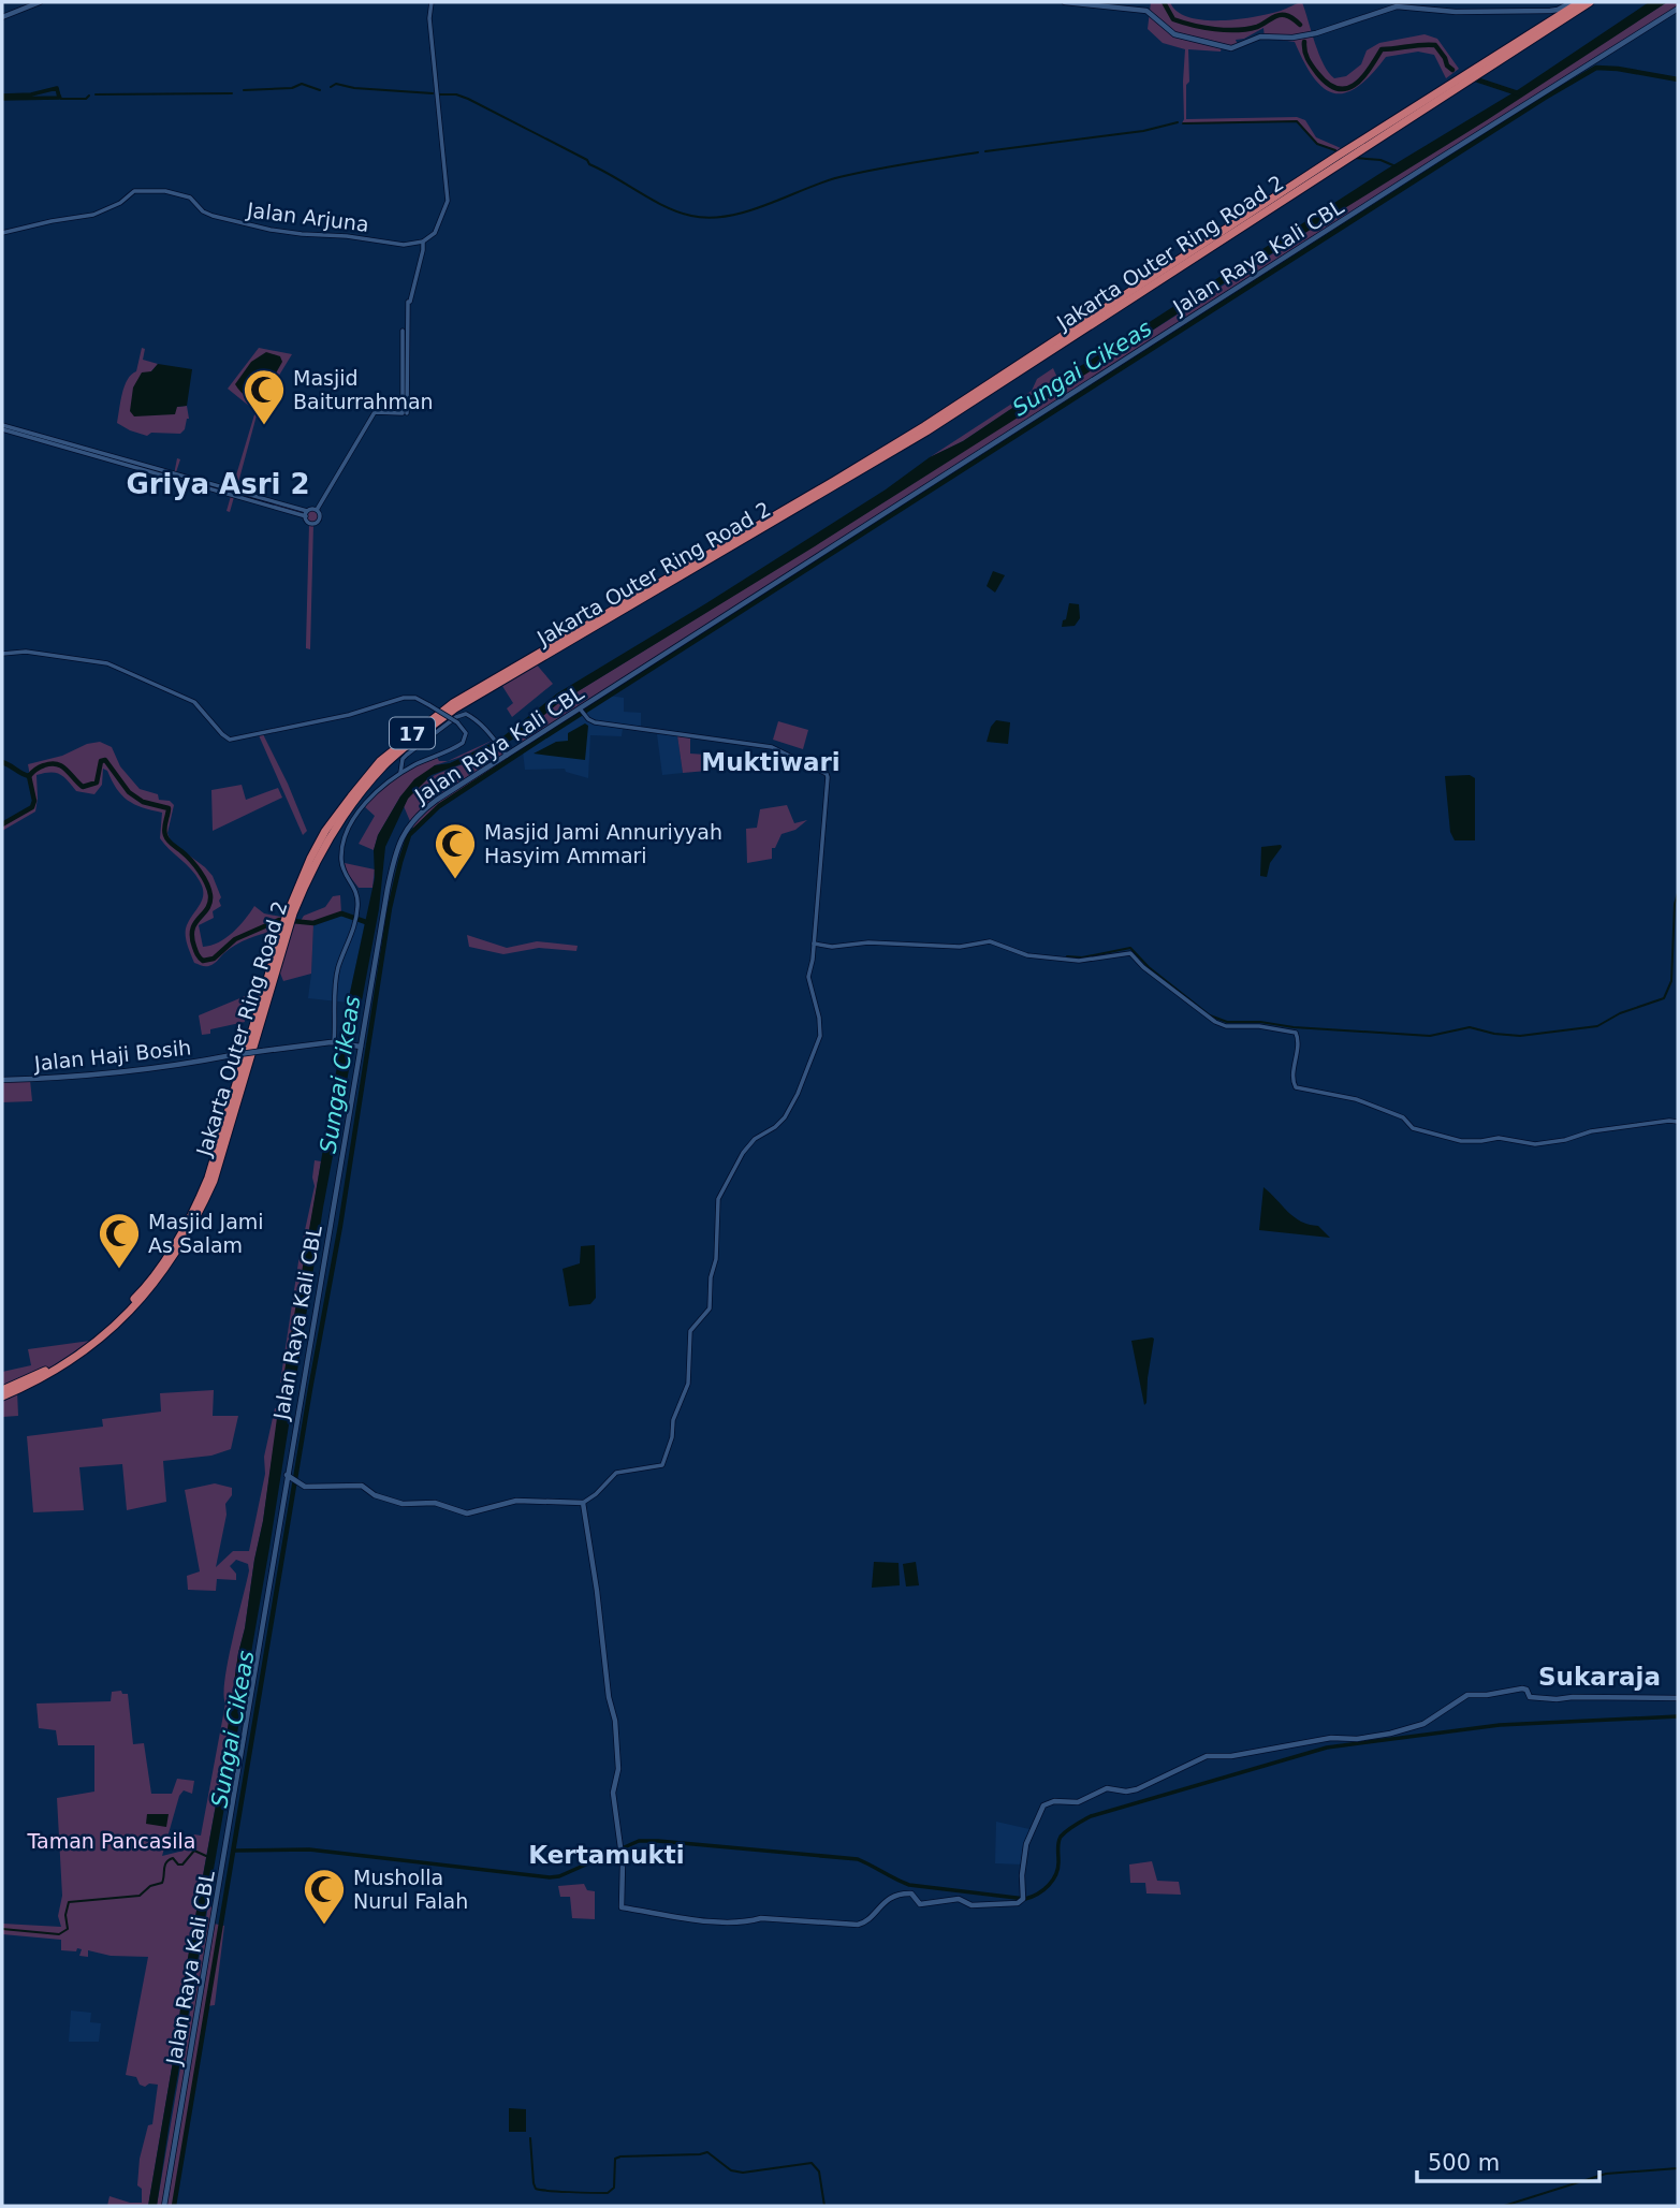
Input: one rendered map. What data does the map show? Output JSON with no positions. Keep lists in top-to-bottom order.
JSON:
{
  "streets": {
    "highway": ["Jakarta Outer Ring Road 2", "17"],
    "main road": ["Jalan Raya Kali CBL", "Jalan Haji Bosih"],
    "street": ["Jalan Arjuna"]
  },
  "crossings": [
    ["Jalan Raya Kali CBL", "Jalan Haji Bosih"]
  ],
  "districts": [
    "Griya Asri 2",
    "Muktiwari",
    "Sukaraja",
    "Kertamukti"
  ],
  "water": ["Sungai Cikeas"],
  "parks": ["Taman Pancasila"],
  "places": {
    "mosque": [
      "Masjid Baiturrahman",
      "Masjid Jami Annuriyyah Hasyim Ammari",
      "Masjid Jami As Salam",
      "Musholla Nurul Falah"
    ]
  },
  "scale_bar": "500 m"
}
